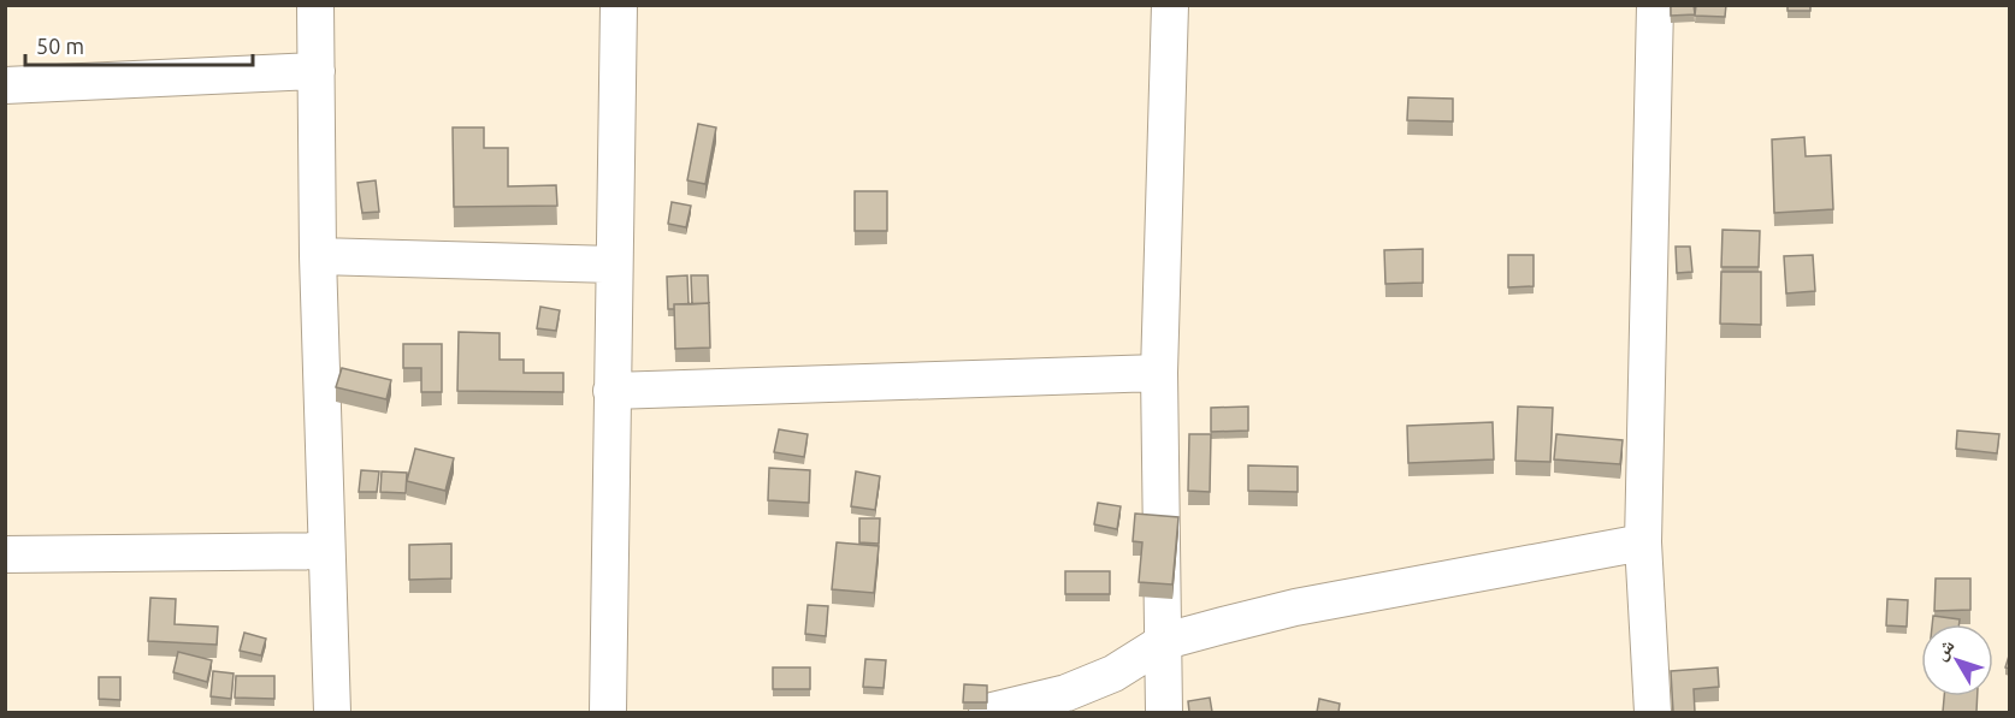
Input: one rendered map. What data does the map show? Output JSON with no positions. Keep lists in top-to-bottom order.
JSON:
{
  "scale_bar": "50 m",
  "north": "top left"
}
